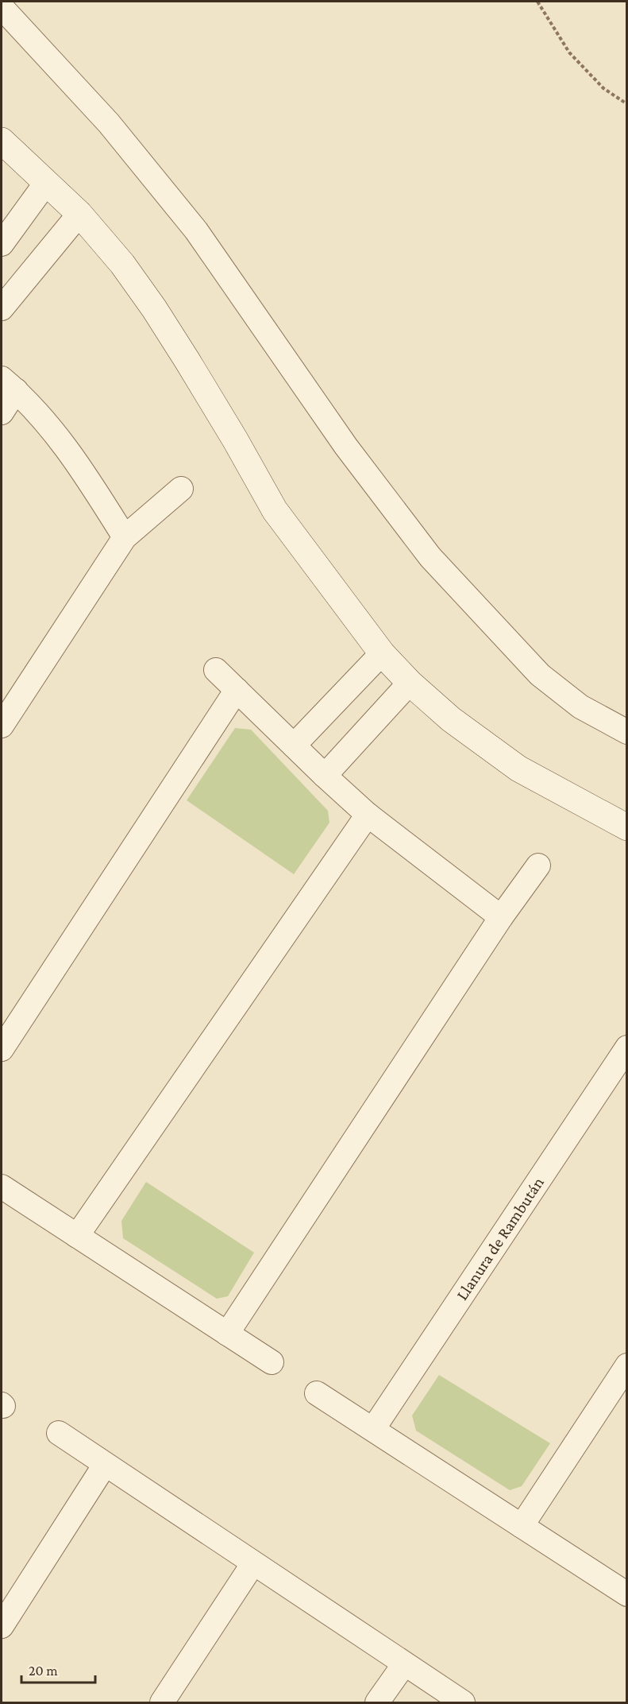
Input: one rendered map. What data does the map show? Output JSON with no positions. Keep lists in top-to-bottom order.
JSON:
{
  "streets": {
    "street": ["Llanura de Rambután"]
  },
  "scale_bar": "20 m"
}
